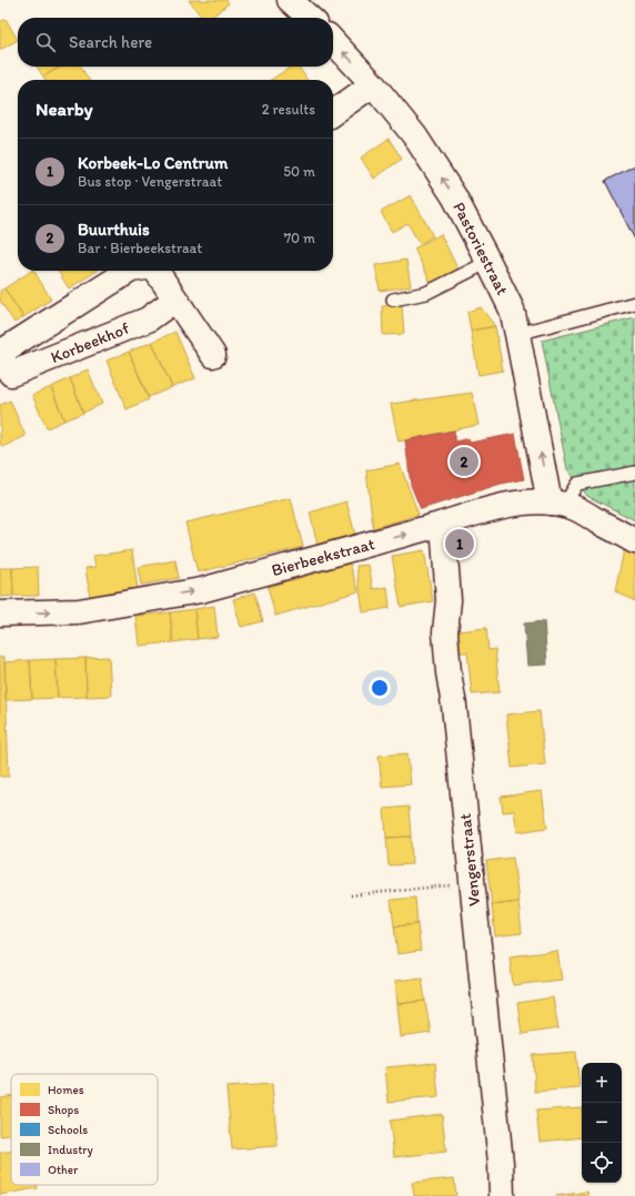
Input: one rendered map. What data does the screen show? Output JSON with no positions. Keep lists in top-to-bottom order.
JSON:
{
  "streets": {
    "street": [
      "Pastoriestraat",
      "Korbeekhof",
      "Bierbeekstraat",
      "Vengerstraat"
    ]
  },
  "crossings": [
    ["Pastoriestraat", "Bierbeekstraat"],
    ["Bierbeekstraat", "Vengerstraat"]
  ],
  "one_way": ["Pastoriestraat", "Bierbeekstraat"],
  "legend": [
    "Homes",
    "Shops",
    "Schools",
    "Industry",
    "Other"
  ],
  "page": {
    "search": "Search here",
    "heading": ["Nearby", "2 results"],
    "list": [
      {
        "mark": "1",
        "name": "Korbeek-Lo Centrum",
        "note": "Bus stop · Vengerstraat",
        "value": "50 m"
      },
      {
        "mark": "2",
        "name": "Buurthuis",
        "note": "Bar · Bierbeekstraat",
        "value": "70 m"
      }
    ],
    "pins": ["2", "1"],
    "map_buttons": ["+", "−"]
  }
}
